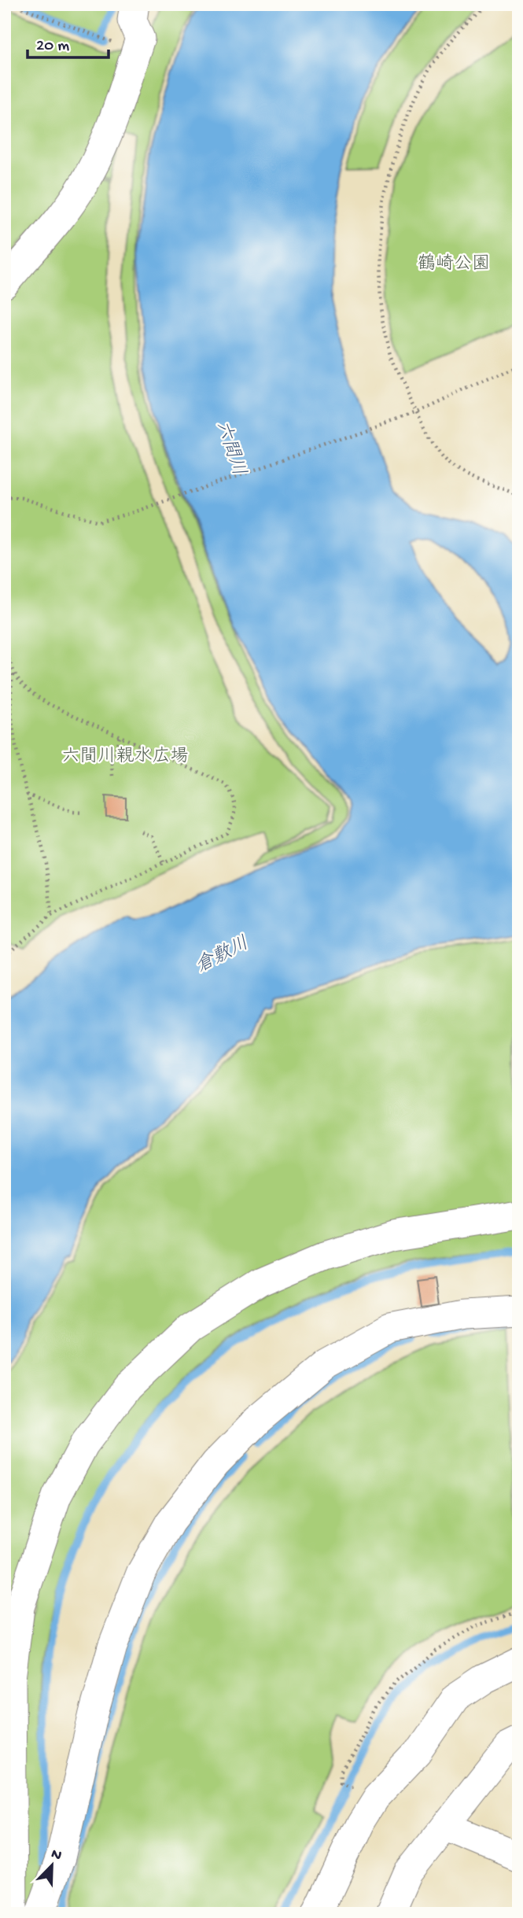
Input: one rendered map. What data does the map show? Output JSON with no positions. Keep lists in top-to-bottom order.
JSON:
{
  "water": ["六間川", "倉敷川"],
  "parks": ["鶴崎公園", "六間川親水広場"],
  "scale_bar": "20 m",
  "north": "top right"
}
